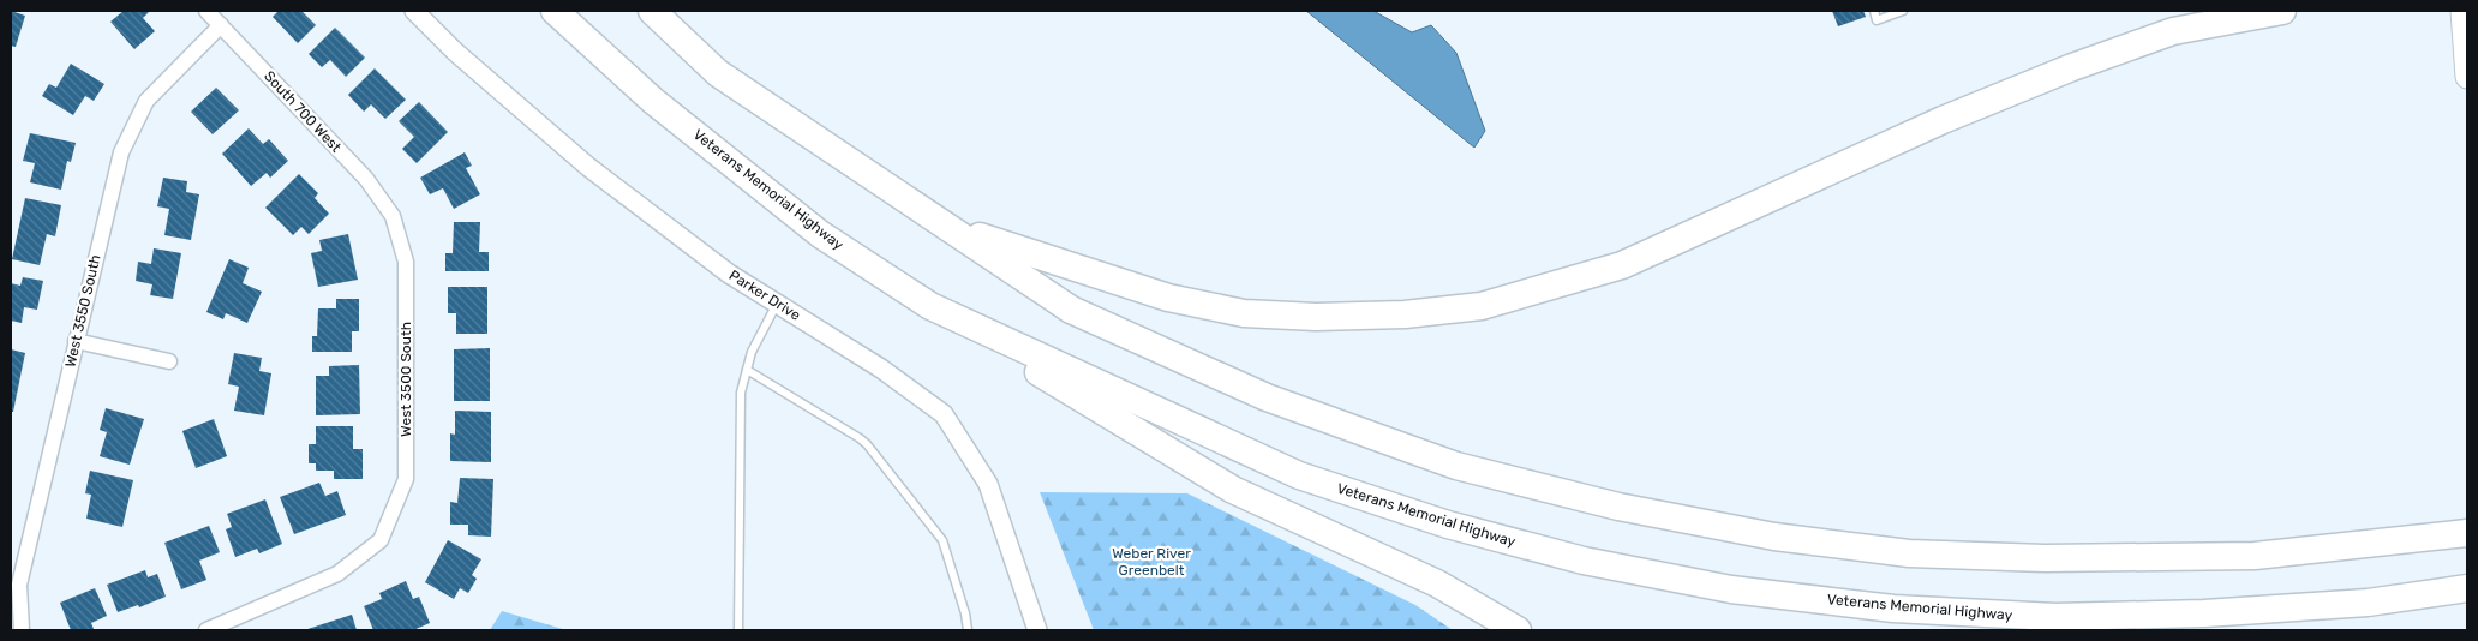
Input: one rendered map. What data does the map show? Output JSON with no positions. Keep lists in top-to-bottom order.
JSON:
{
  "streets": {
    "highway": ["Veterans Memorial Highway"],
    "street": [
      "South 700 West",
      "Parker Drive",
      "West 3550 South",
      "West 3500 South"
    ]
  },
  "crossings": [
    ["South 700 West", "West 3550 South"],
    ["South 700 West", "West 3500 South"]
  ],
  "parks": ["Weber River Greenbelt"]
}
